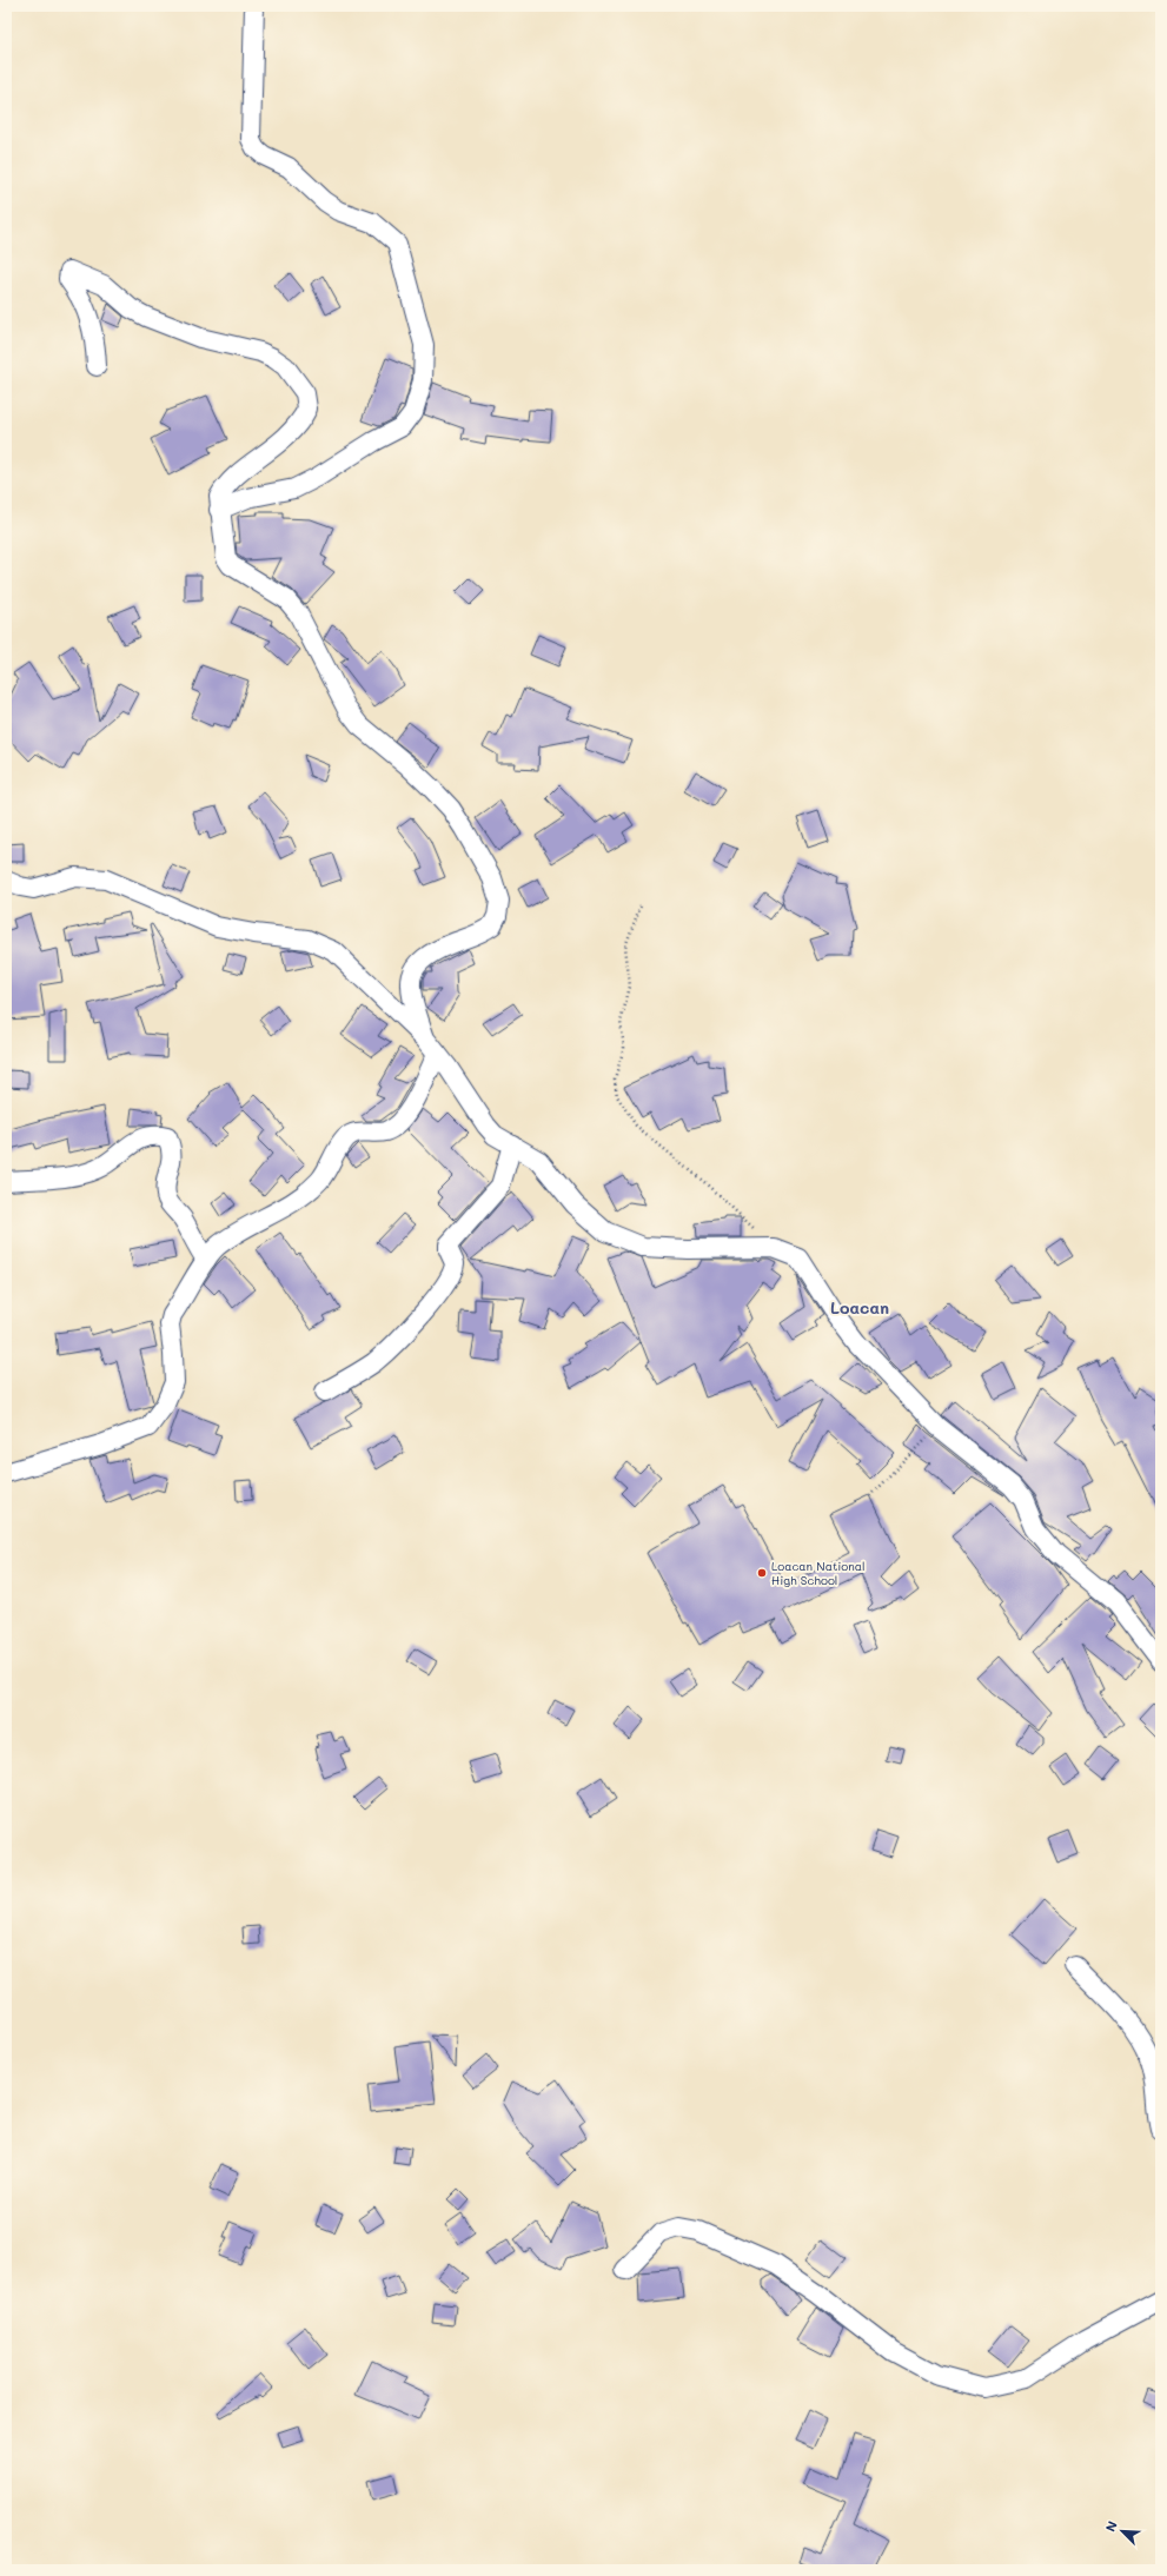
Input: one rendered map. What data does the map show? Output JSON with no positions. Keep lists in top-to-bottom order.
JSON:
{
  "districts": ["Loacan"],
  "places": ["Loacan National High School"],
  "north": "top left"
}
